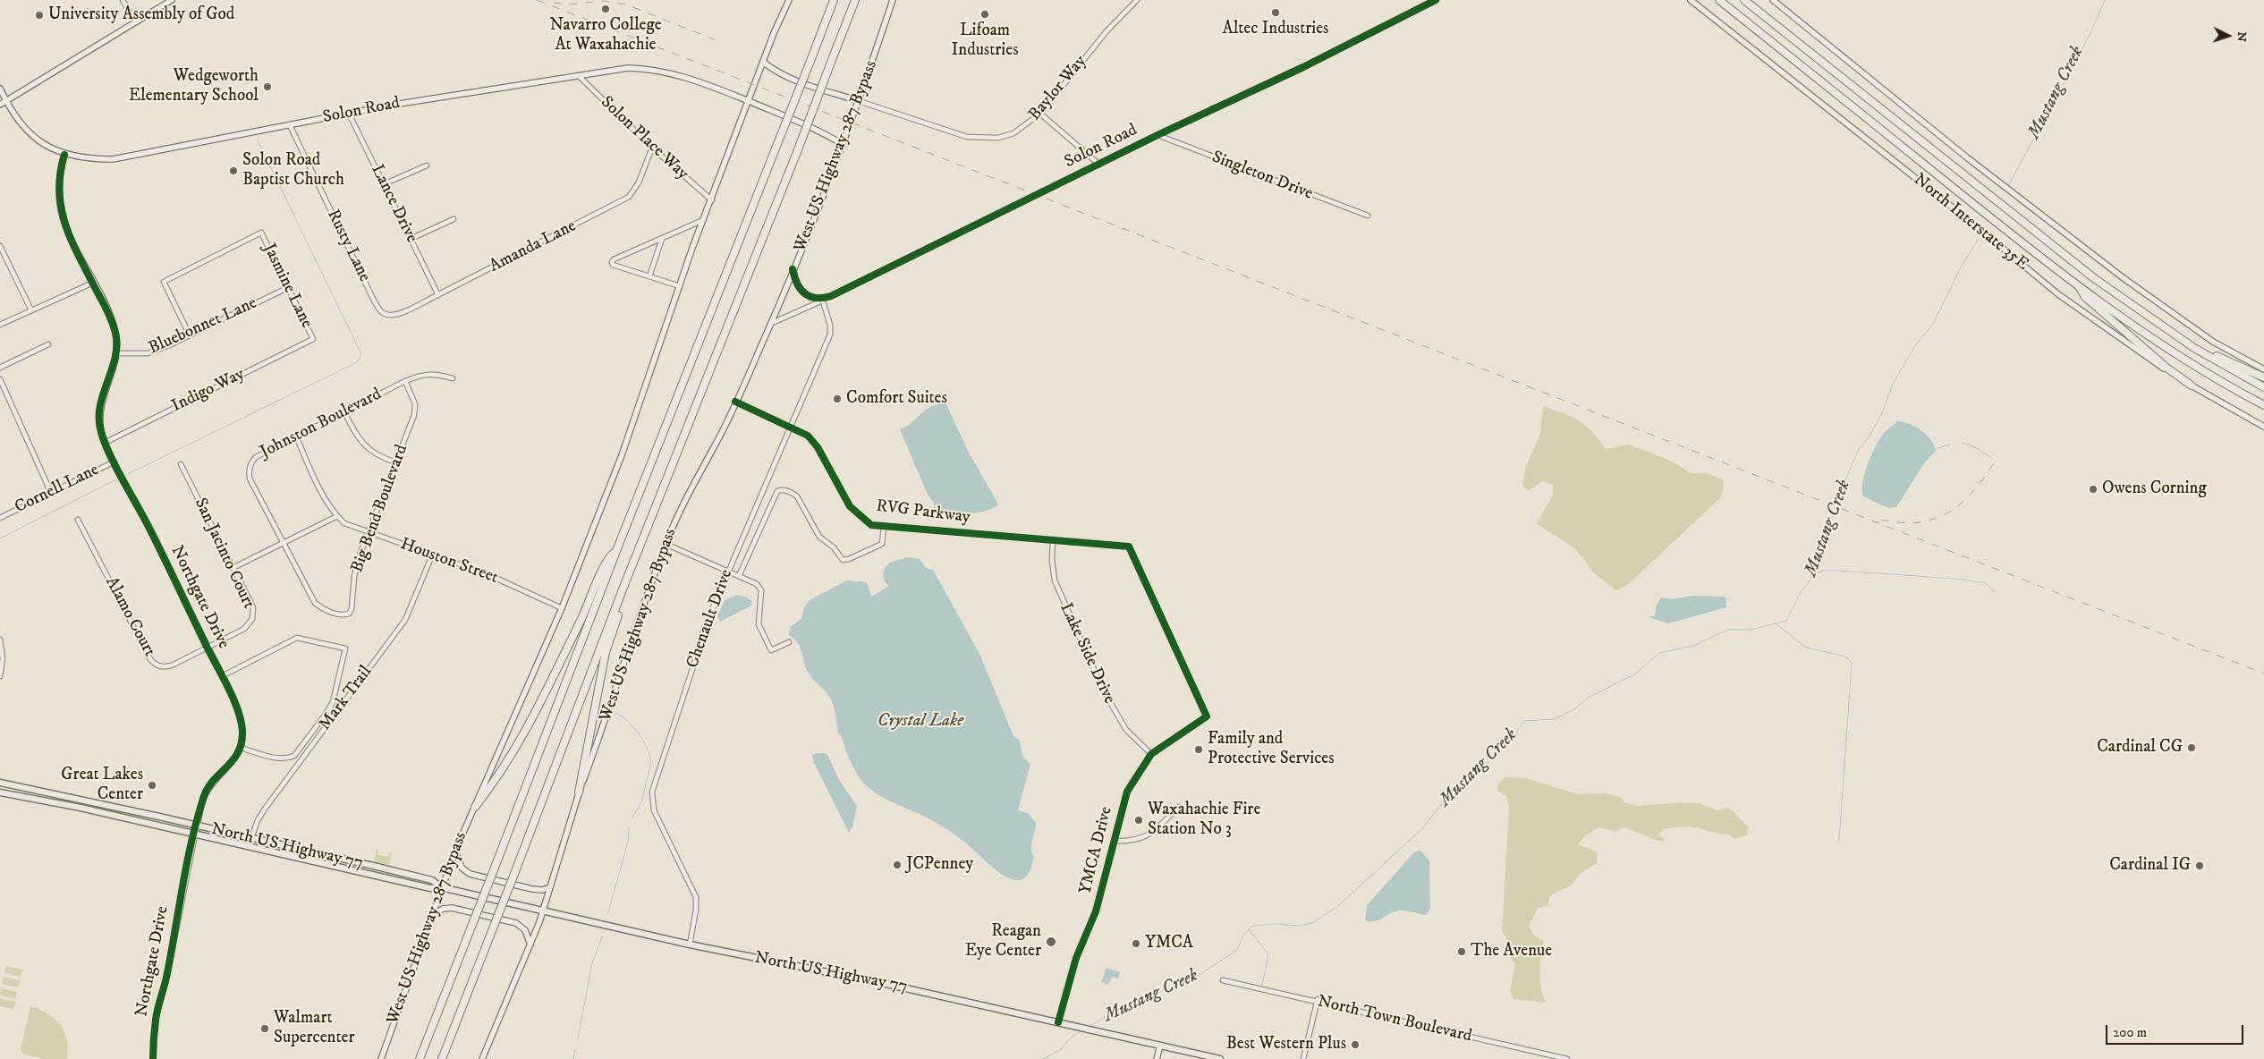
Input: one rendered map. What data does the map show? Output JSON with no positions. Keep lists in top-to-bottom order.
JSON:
{
  "streets": {
    "main road": [
      "Solon Road",
      "West US Highway 287 Bypass",
      "North Interstate 35E",
      "Northgate Drive",
      "North US Highway 77"
    ],
    "street": [
      "Baylor Way",
      "Solon Place Way",
      "Singleton Drive",
      "Lance Drive",
      "Rusty Lane",
      "Amanda Lane",
      "Jasmine Lane",
      "Bluebonnet Lane",
      "Indigo Way",
      "Johnston Boulevard",
      "Cornell Lane",
      "Big Bend Boulevard",
      "RVG Parkway",
      "San Jacinto Court",
      "Houston Street",
      "Alamo Court",
      "Chenault Drive",
      "Lake Side Drive",
      "Mark Trail",
      "YMCA Drive",
      "North Town Boulevard"
    ]
  },
  "crossings": [
    ["Baylor Way", "West US Highway 287 Bypass"],
    ["Solon Road", "Solon Place Way"],
    ["Solon Road", "West US Highway 287 Bypass"],
    ["Solon Road", "Singleton Drive"],
    ["Solon Road", "Lance Drive"],
    ["Solon Road", "Rusty Lane"],
    ["Solon Road", "Northgate Drive"],
    ["Solon Road", "Chenault Drive"],
    ["Solon Place Way", "West US Highway 287 Bypass"],
    ["Solon Place Way", "Amanda Lane"],
    ["West US Highway 287 Bypass", "RVG Parkway"],
    ["West US Highway 287 Bypass", "Houston Street"],
    ["West US Highway 287 Bypass", "North US Highway 77"],
    ["Lance Drive", "Amanda Lane"],
    ["Rusty Lane", "Amanda Lane"],
    ["Jasmine Lane", "Bluebonnet Lane"],
    ["Jasmine Lane", "Indigo Way"],
    ["Bluebonnet Lane", "Northgate Drive"],
    ["Indigo Way", "Northgate Drive"],
    ["Johnston Boulevard", "Big Bend Boulevard"],
    ["Cornell Lane", "Northgate Drive"],
    ["Big Bend Boulevard", "Houston Street"],
    ["RVG Parkway", "Chenault Drive"],
    ["RVG Parkway", "Lake Side Drive"],
    ["RVG Parkway", "YMCA Drive"],
    ["San Jacinto Court", "Northgate Drive"],
    ["San Jacinto Court", "Alamo Court"],
    ["Houston Street", "Mark Trail"],
    ["Northgate Drive", "Alamo Court"],
    ["Northgate Drive", "North US Highway 77"],
    ["Chenault Drive", "North US Highway 77"],
    ["Lake Side Drive", "YMCA Drive"],
    ["Mark Trail", "North US Highway 77"],
    ["North US Highway 77", "YMCA Drive"]
  ],
  "water": ["Mustang Creek", "Crystal Lake"],
  "places": [
    "Navarro College At Waxahachie",
    "Altec Industries",
    "Lifoam Industries",
    "University Assembly of God",
    "Wedgeworth Elementary School",
    "Solon Road Baptist Church",
    "Comfort Suites",
    "Owens Corning",
    "Cardinal CG",
    "Family and Protective Services",
    "Great Lakes Center",
    "Waxahachie Fire Station No 3",
    "JCPenney",
    "Cardinal IG",
    "Reagan Eye Center",
    "YMCA",
    "The Avenue",
    "Walmart Supercenter",
    "Best Western Plus"
  ],
  "scale_bar": "200 m",
  "north": "right"
}
